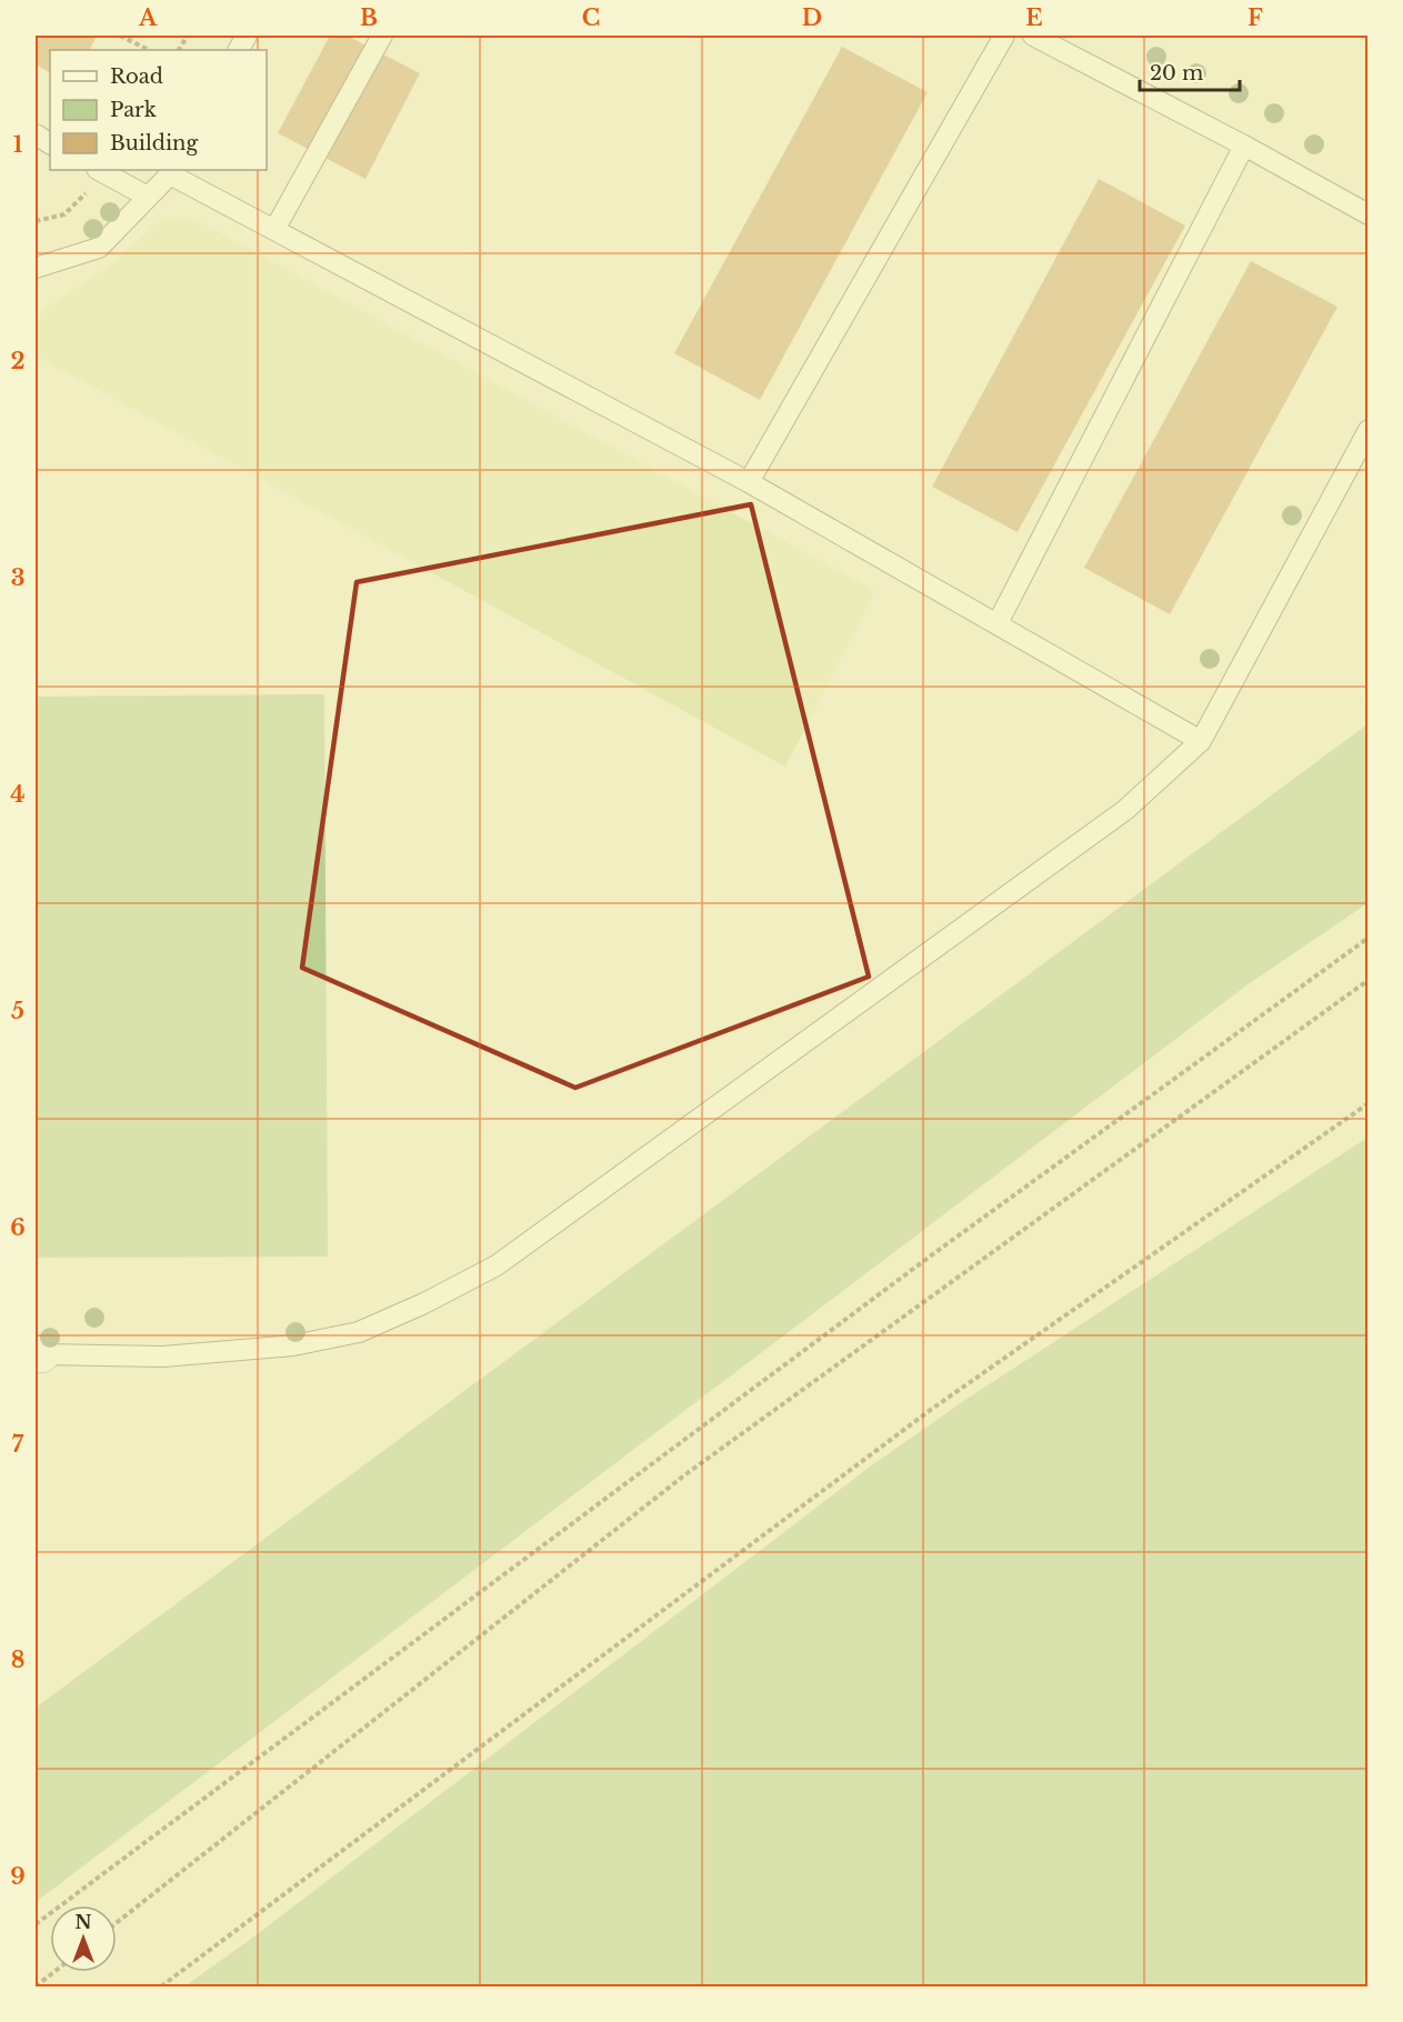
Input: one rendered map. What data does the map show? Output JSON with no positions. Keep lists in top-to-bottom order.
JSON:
{
  "legend": ["Road", "Park", "Building"],
  "scale_bar": "20 m",
  "north": "top",
  "grid": {
    "columns": [
      "A",
      "B",
      "C",
      "D",
      "E",
      "F"
    ],
    "rows": [
      "1",
      "2",
      "3",
      "4",
      "5",
      "6",
      "7",
      "8",
      "9"
    ]
  }
}
